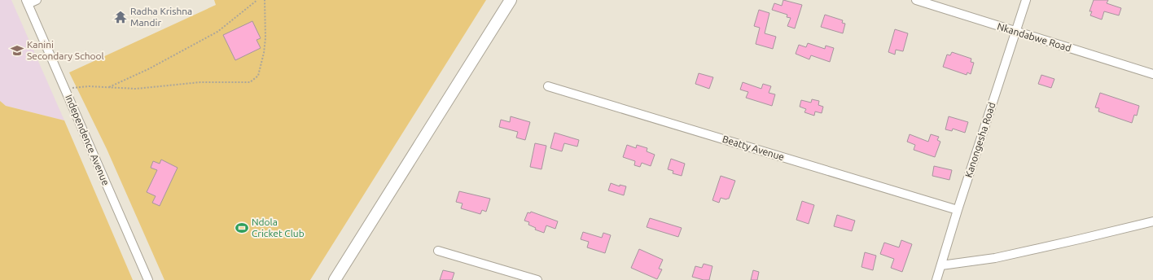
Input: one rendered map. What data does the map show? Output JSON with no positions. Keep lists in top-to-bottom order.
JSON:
{
  "streets": {
    "street": [
      "Nkandabwe Road",
      "Independence Avenue",
      "Kanongesha Road",
      "Beatty Avenue"
    ]
  },
  "crossings": [
    ["Nkandabwe Road", "Kanongesha Road"],
    ["Kanongesha Road", "Beatty Avenue"]
  ],
  "places": {
    "temple": ["Radha Krishna Mandir"],
    "school or university": ["Kanini Secondary School"],
    "sports": ["Ndola Cricket Club"]
  }
}
